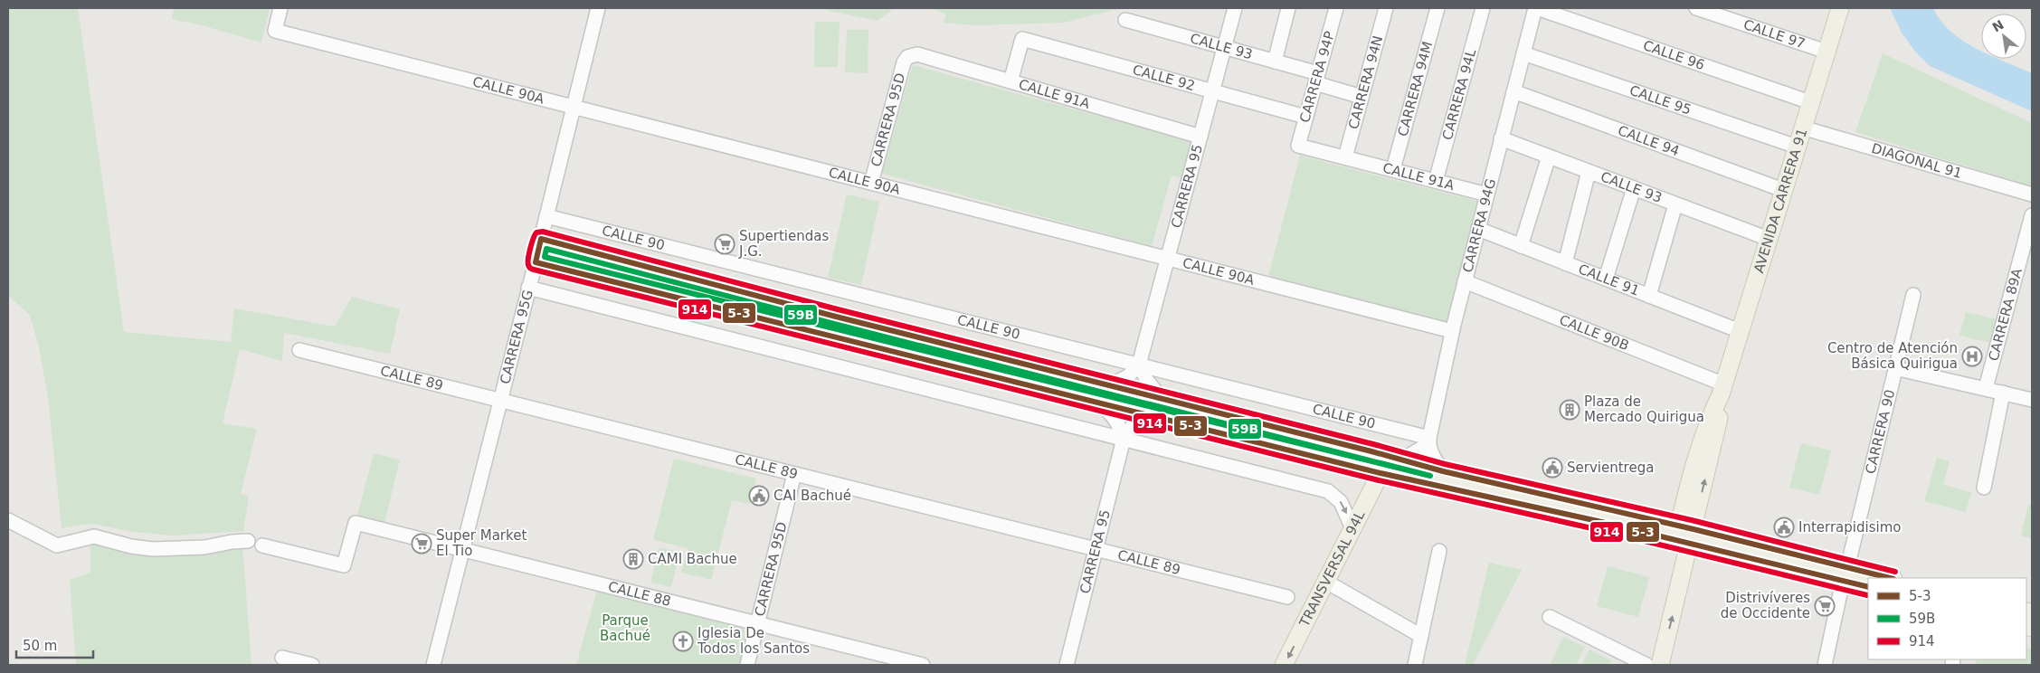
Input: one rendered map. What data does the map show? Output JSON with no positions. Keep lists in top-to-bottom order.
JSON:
{
  "streets": {
    "main road": ["AVENIDA CARRERA 91", "CARRERA 95G", "TRANSVERSAL 94L"],
    "street": [
      "CALLE 97",
      "CALLE 93",
      "CALLE 96",
      "CARRERA 94P",
      "CALLE 92",
      "CARRERA 94N",
      "CARRERA 94M",
      "CALLE 90A",
      "CALLE 91A",
      "CARRERA 94L",
      "CALLE 95",
      "CARRERA 95D",
      "CALLE 94",
      "DIAGONAL 91",
      "CARRERA 95",
      "CARRERA 94G",
      "CALLE 90",
      "CALLE 91",
      "CARRERA 89A",
      "CALLE 90B",
      "CALLE 89",
      "CARRERA 90",
      "CALLE 88"
    ]
  },
  "crossings": [
    ["CALLE 97", "AVENIDA CARRERA 91"],
    ["CALLE 93", "CARRERA 94P"],
    ["CALLE 93", "CARRERA 94N"],
    ["CALLE 93", "CARRERA 95"],
    ["CALLE 93", "CARRERA 94G"],
    ["CALLE 96", "AVENIDA CARRERA 91"],
    ["CALLE 96", "CARRERA 94G"],
    ["CARRERA 94P", "CALLE 92"],
    ["CARRERA 94P", "CALLE 91A"],
    ["CALLE 92", "CALLE 91A"],
    ["CALLE 92", "CARRERA 95"],
    ["CARRERA 94N", "CALLE 91A"],
    ["CARRERA 94M", "CALLE 91A"],
    ["CALLE 90A", "CARRERA 95D"],
    ["CALLE 90A", "CARRERA 95"],
    ["CALLE 90A", "CARRERA 94G"],
    ["CALLE 90A", "CARRERA 95G"],
    ["CALLE 91A", "CARRERA 94L"],
    ["CALLE 91A", "CARRERA 95D"],
    ["CALLE 91A", "CARRERA 95"],
    ["CALLE 91A", "CARRERA 94G"],
    ["CALLE 95", "AVENIDA CARRERA 91"],
    ["CALLE 95", "CARRERA 94G"],
    ["CARRERA 95D", "CALLE 89"],
    ["CARRERA 95D", "CALLE 88"],
    ["CALLE 94", "AVENIDA CARRERA 91"],
    ["CALLE 94", "CARRERA 94G"],
    ["DIAGONAL 91", "AVENIDA CARRERA 91"],
    ["CARRERA 95", "CALLE 90"],
    ["CARRERA 95", "CALLE 89"],
    ["AVENIDA CARRERA 91", "CALLE 91"],
    ["AVENIDA CARRERA 91", "CALLE 90B"],
    ["CARRERA 94G", "CALLE 90"],
    ["CARRERA 94G", "CALLE 91"],
    ["CARRERA 94G", "CALLE 90B"],
    ["CALLE 90", "CARRERA 95G"],
    ["CARRERA 95G", "CALLE 89"],
    ["CARRERA 95G", "CALLE 88"]
  ],
  "one_way": ["TRANSVERSAL 94L"],
  "parks": ["Parque Bachué"],
  "places": {
    "supermarket": ["Supertiendas J.G.", "Super Market El Tio", "Distrivíveres de Occidente"],
    "hospital": ["Centro de Atención Básica Quirigua"],
    "building": ["Plaza de Mercado Quirigua", "CAMI Bachue"],
    "public building": ["Servientrega", "CAI Bachué", "Interrapidisimo"],
    "church": ["Iglesia De Todos los Santos"]
  },
  "lines": ["transit line 914", "transit line 5-3", "transit line 59B"],
  "legend": ["5-3", "59B", "914"],
  "scale_bar": "50 m",
  "north": "top left"
}
